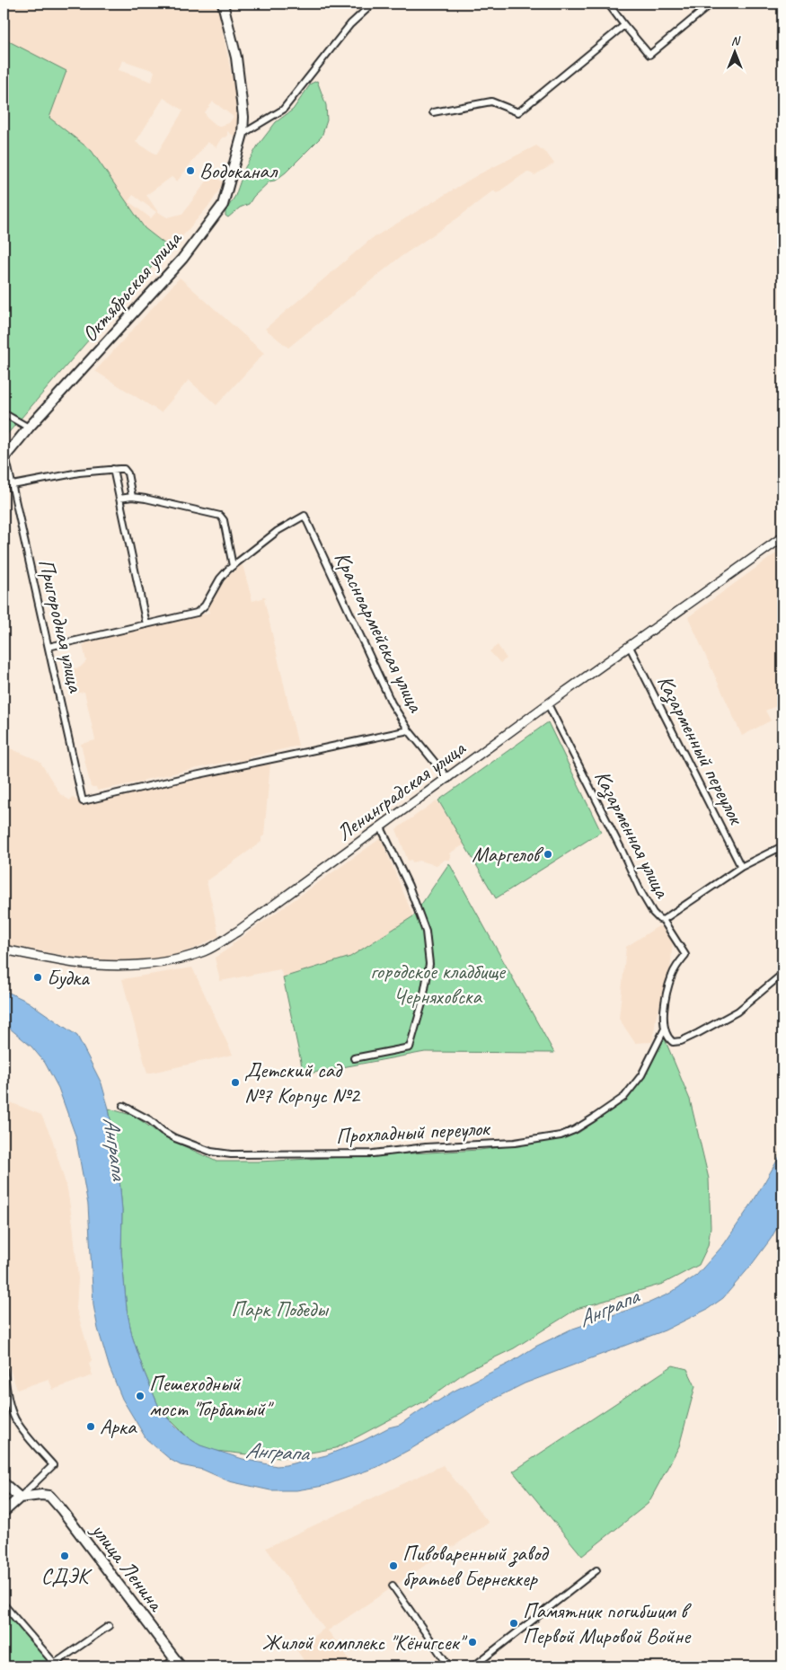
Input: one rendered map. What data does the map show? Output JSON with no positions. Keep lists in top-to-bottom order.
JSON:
{
  "streets": {
    "main road": ["Октябрьская улица", "улица Ленина"],
    "street": [
      "Пригородная улица",
      "Красноармейская улица",
      "Казарменный переулок",
      "Ленинградская улица",
      "Казарменная улица",
      "Прохладный переулок"
    ]
  },
  "crossings": [
    ["Октябрьская улица", "Пригородная улица"],
    ["Пригородная улица", "Красноармейская улица"],
    ["Красноармейская улица", "Ленинградская улица"],
    ["Казарменный переулок", "Ленинградская улица"],
    ["Казарменный переулок", "Казарменная улица"],
    ["Ленинградская улица", "Казарменная улица"]
  ],
  "water": ["Анграпа"],
  "parks": ["городское кладбище Черняховска", "Парк Победы"],
  "places": [
    "Водоканал",
    "Маргелов",
    "Будка",
    "Детский сад №7 Корпус №2",
    "Пешеходный мост \"Горбатый\"",
    "Арка",
    "СДЭК",
    "Пивоваренный завод братьев Бернеккер",
    "Памятник погибшим в Первой Мировой Войне",
    "Жилой комплекс \"Кёнигсек\""
  ],
  "north": "top"
}
